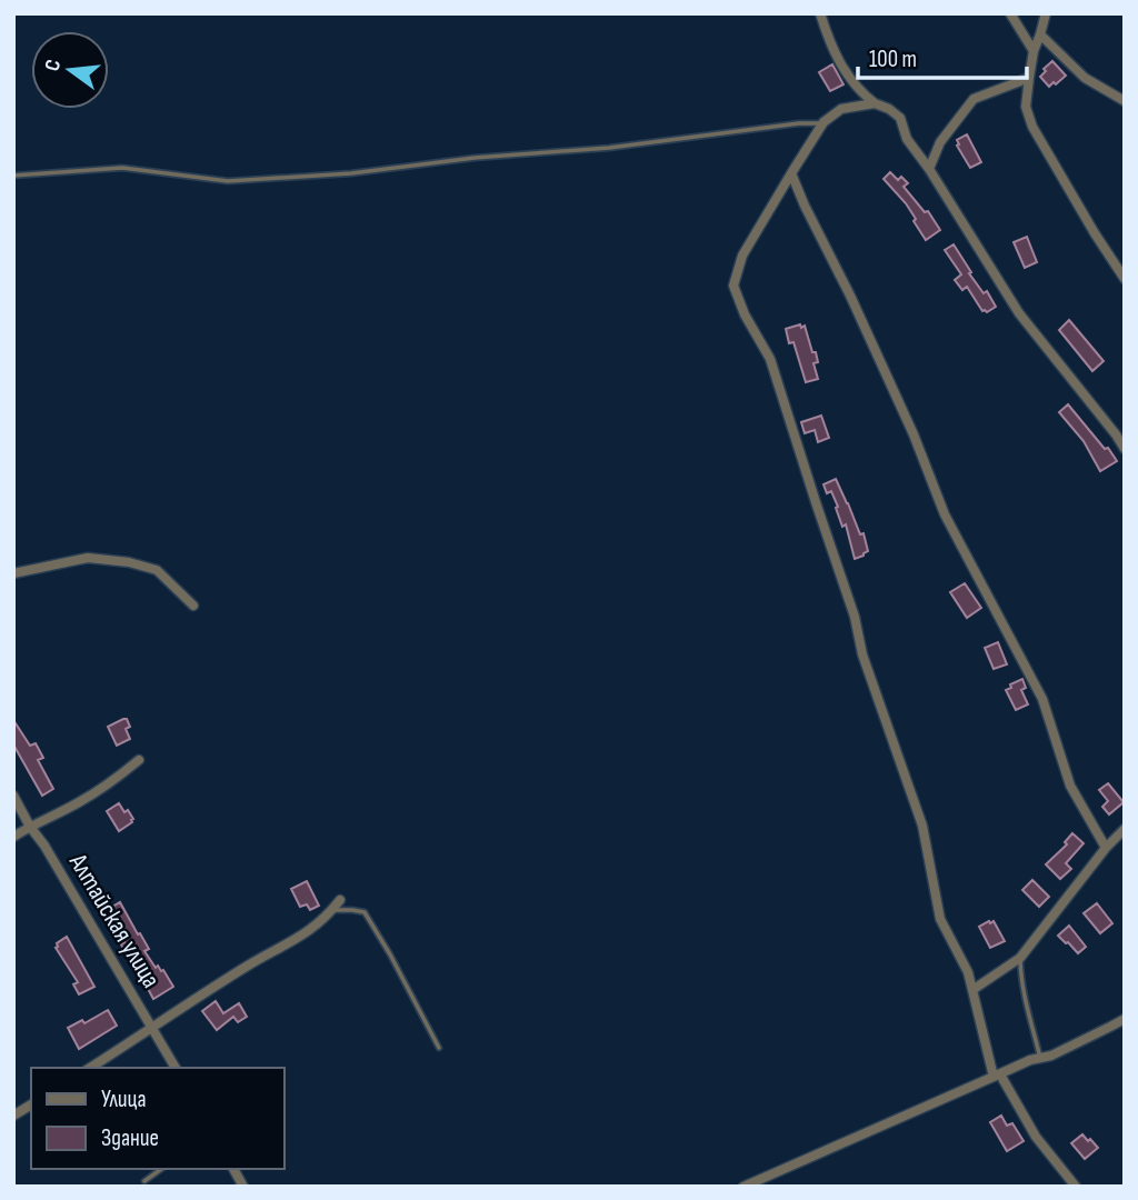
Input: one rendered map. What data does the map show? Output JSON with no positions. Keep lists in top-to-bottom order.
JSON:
{
  "streets": {
    "street": ["Алтайская улица"]
  },
  "legend": ["Улица", "Здание"],
  "scale_bar": "100 m",
  "north": "left"
}
